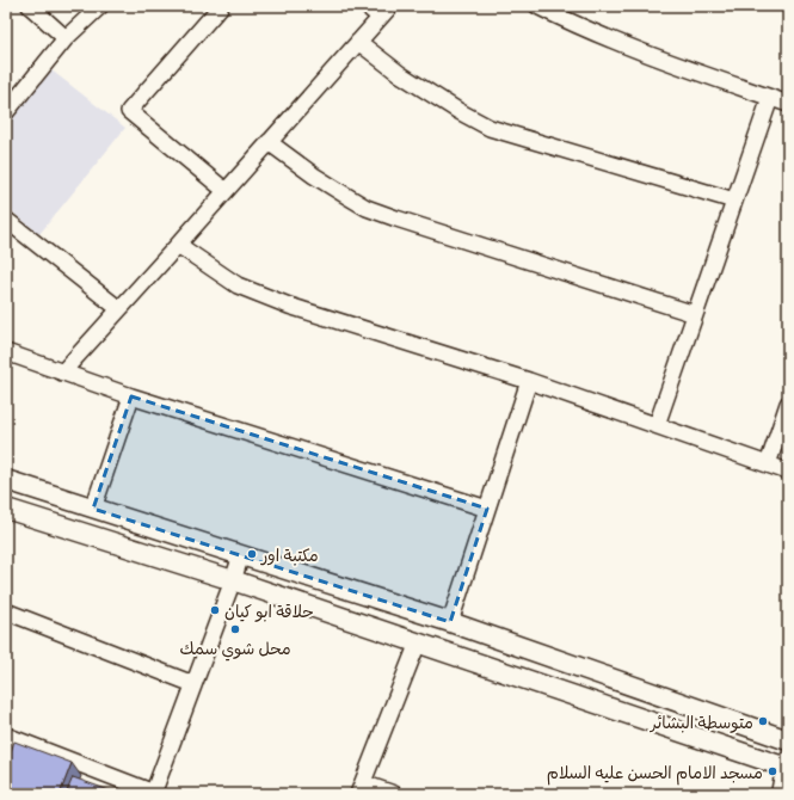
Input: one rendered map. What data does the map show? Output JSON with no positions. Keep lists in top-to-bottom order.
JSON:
{
  "places": [
    "مكتبة اور",
    "حلاقة ابو كيان",
    "محل شوي سمك",
    "متوسطة البشائر",
    "مسجد الامام الحسن عليه السلام"
  ]
}
